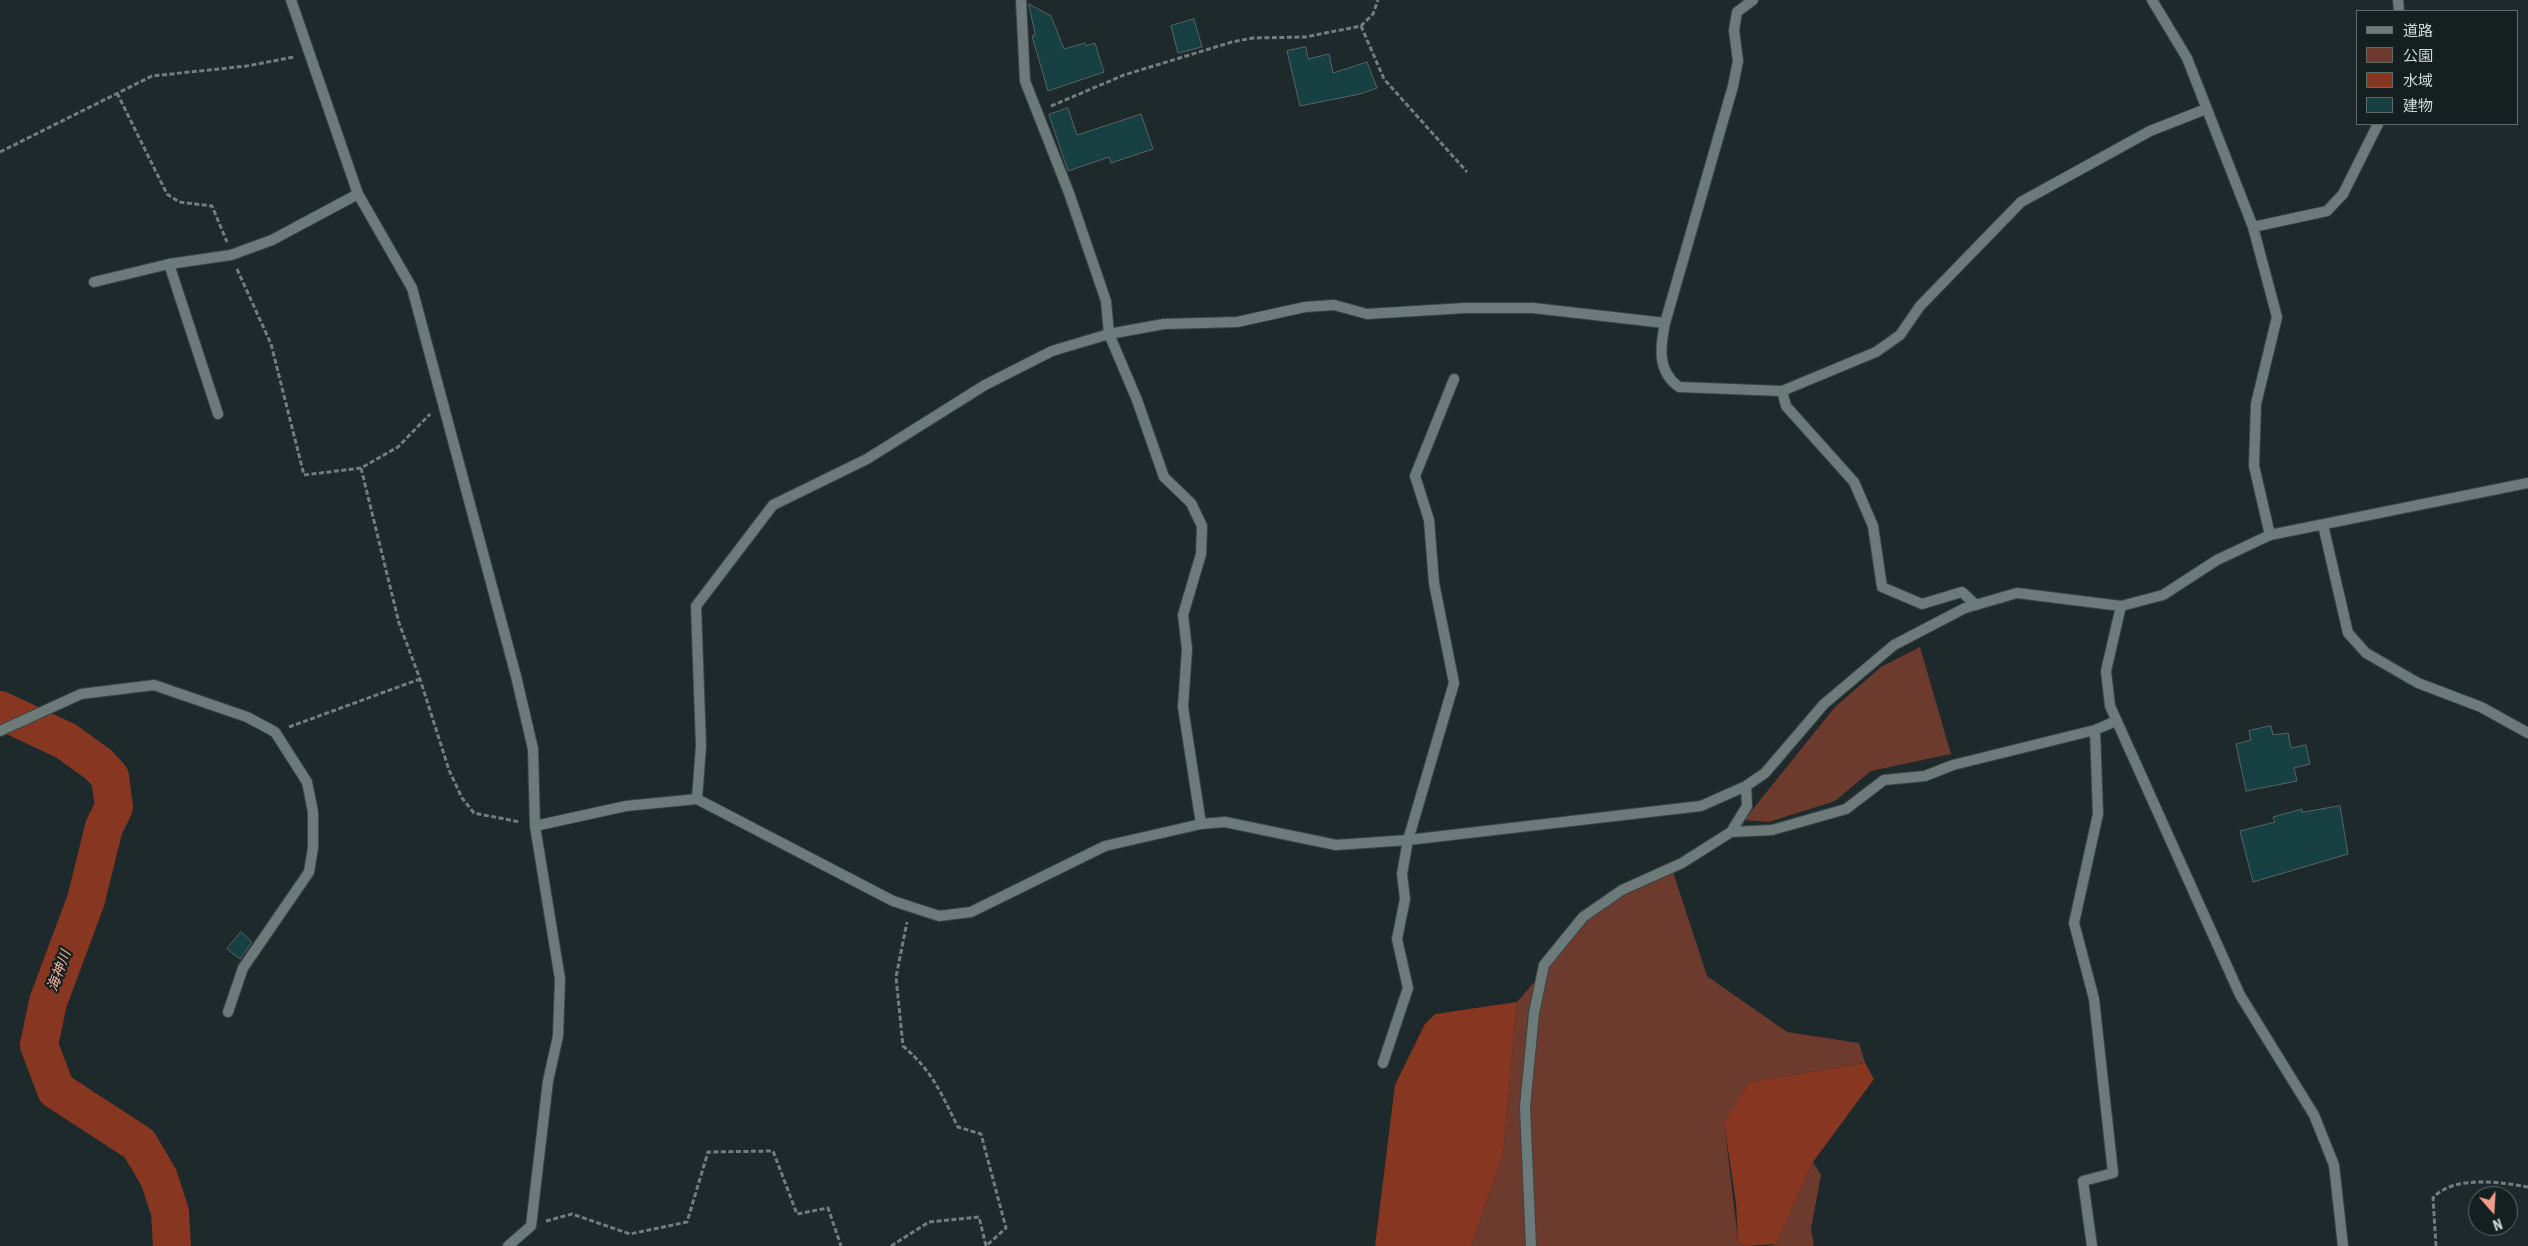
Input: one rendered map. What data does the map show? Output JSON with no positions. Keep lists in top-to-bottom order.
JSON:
{
  "water": ["海神川"],
  "legend": [
    "道路",
    "公園",
    "水域",
    "建物"
  ],
  "north": "bottom"
}
